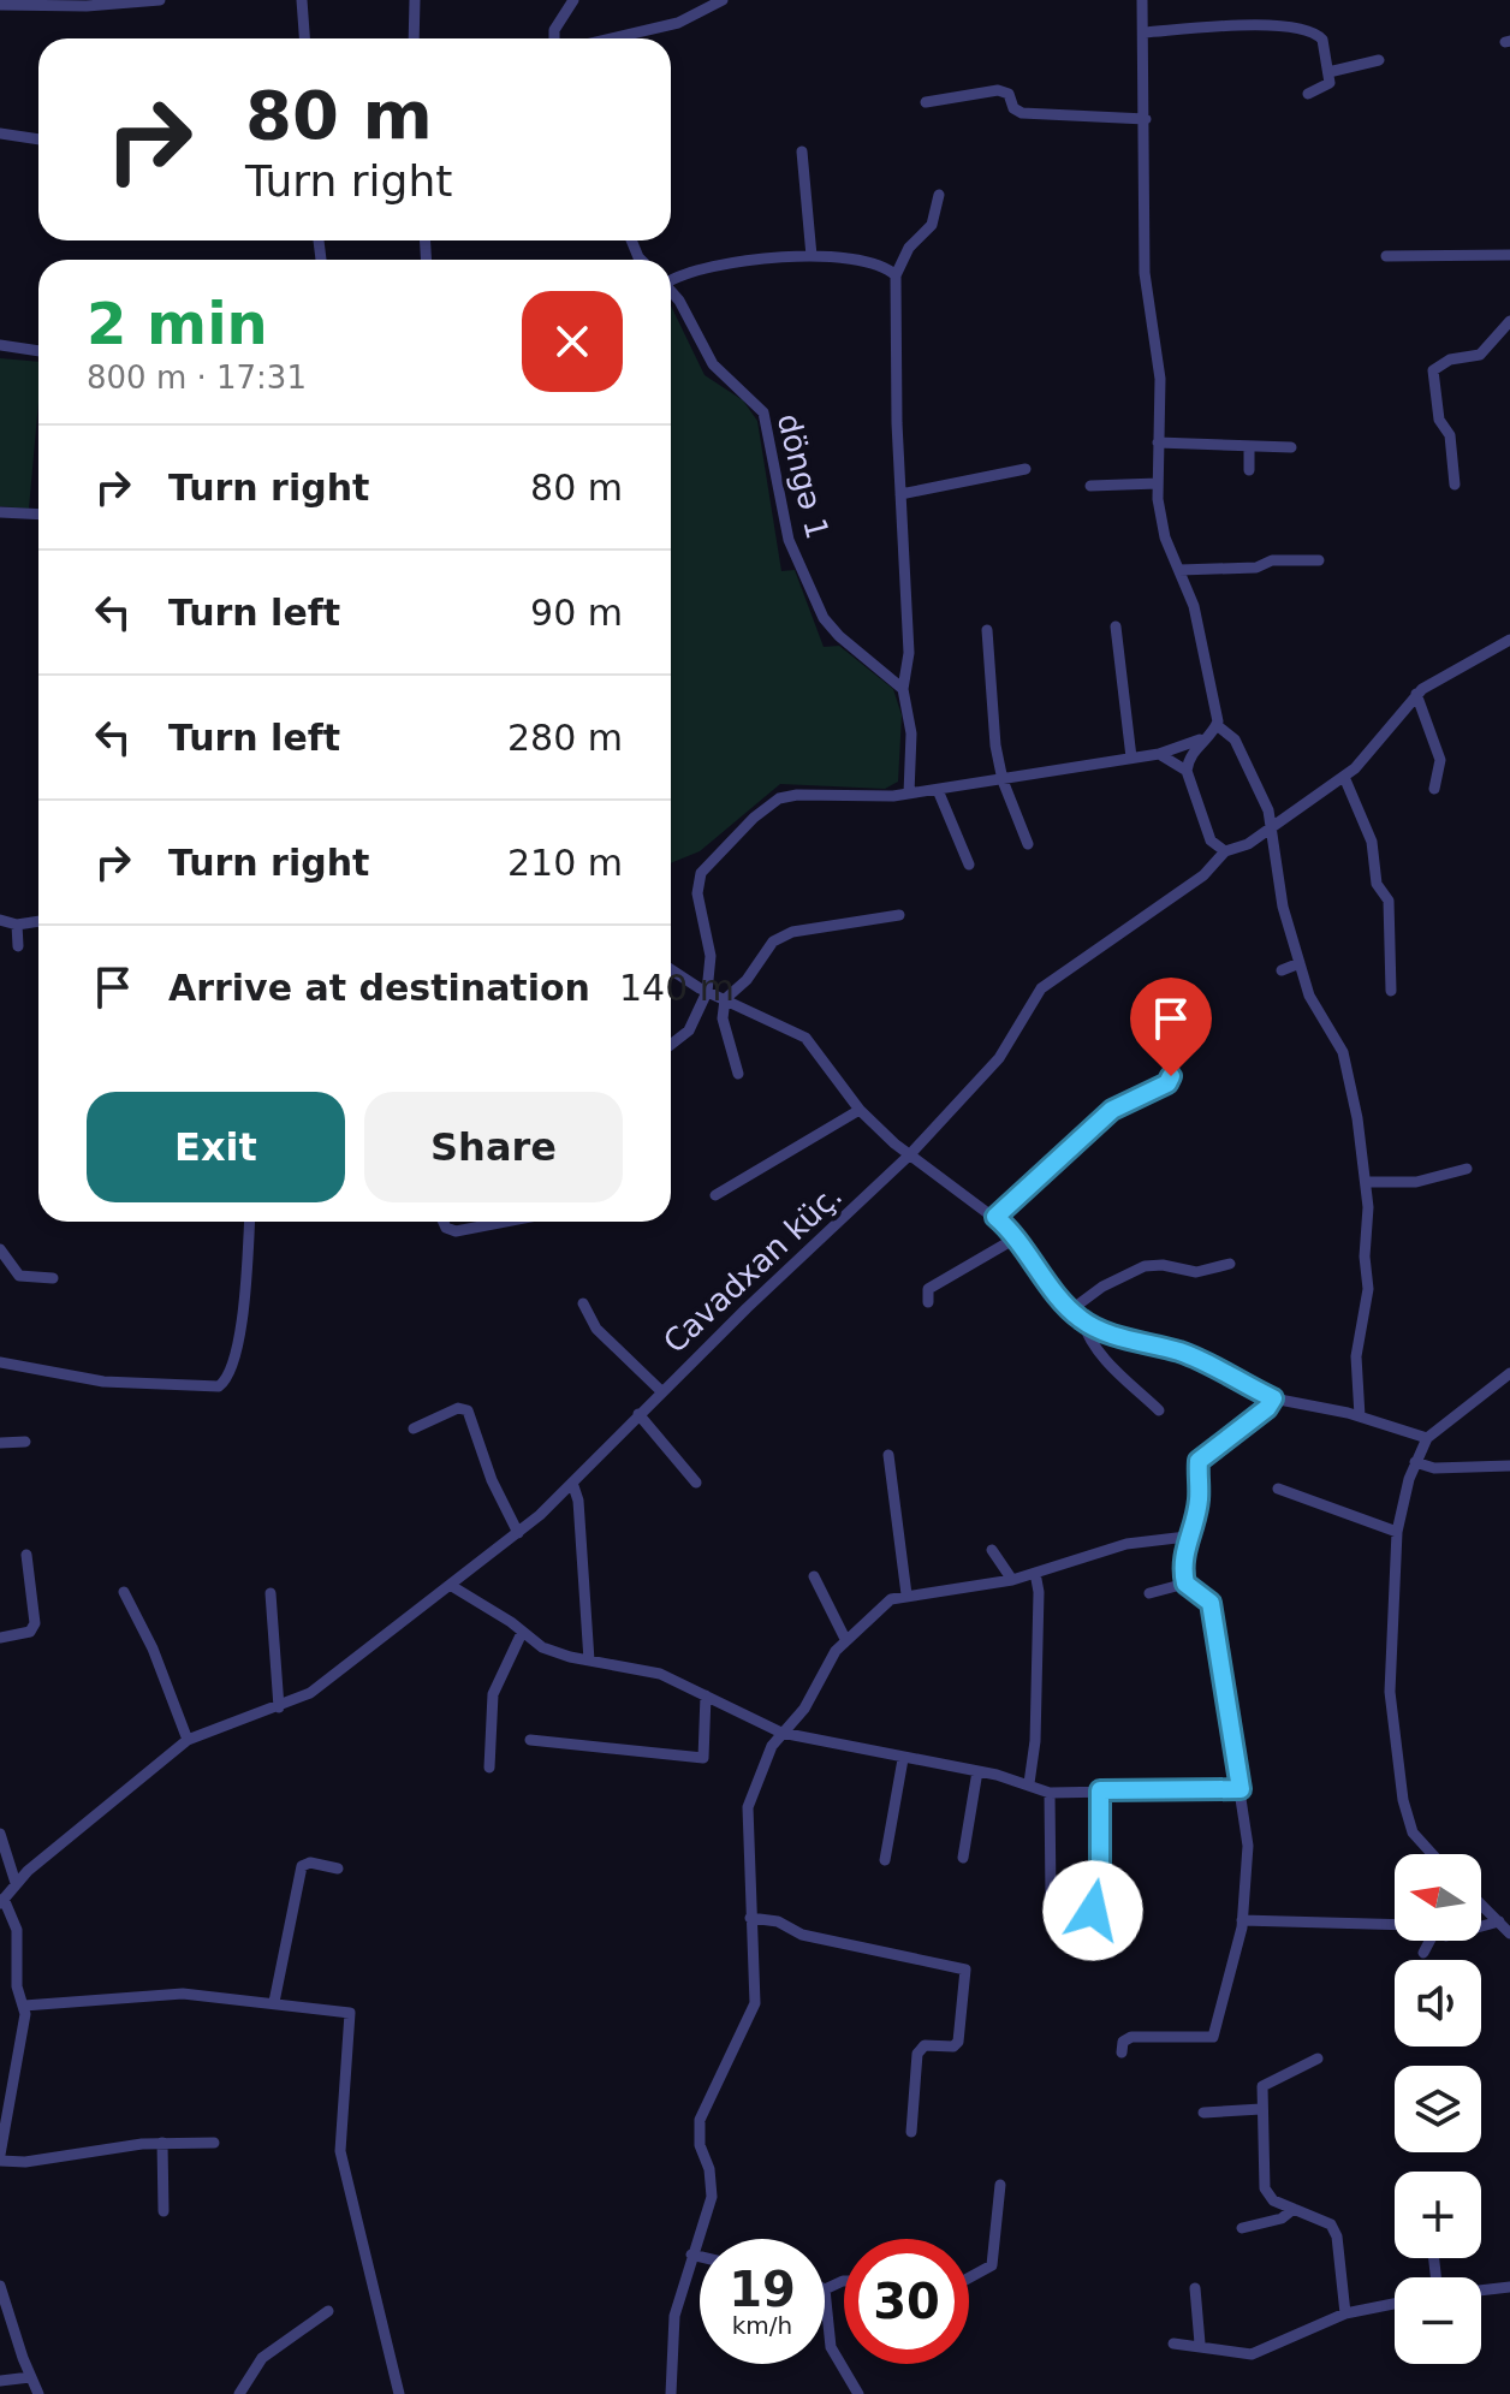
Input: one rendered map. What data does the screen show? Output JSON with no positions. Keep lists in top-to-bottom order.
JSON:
{
  "streets": {
    "street": ["döngə 1", "Cavadxan küç."]
  },
  "north": "left",
  "page": {
    "turn": ["80 m", "Turn right"],
    "heading": ["2 min", "800 m · 17:31"],
    "list": [
      {
        "name": "Turn right",
        "value": "80 m"
      },
      {
        "name": "Turn left",
        "value": "90 m"
      },
      {
        "name": "Turn left",
        "value": "280 m"
      },
      {
        "name": "Turn right",
        "value": "210 m"
      },
      {
        "name": "Arrive at destination",
        "value": "140 m"
      }
    ],
    "buttons": ["Exit", "Share"],
    "map_buttons": ["+", "−"],
    "speed": "19 km/h",
    "limit": "30"
  }
}
